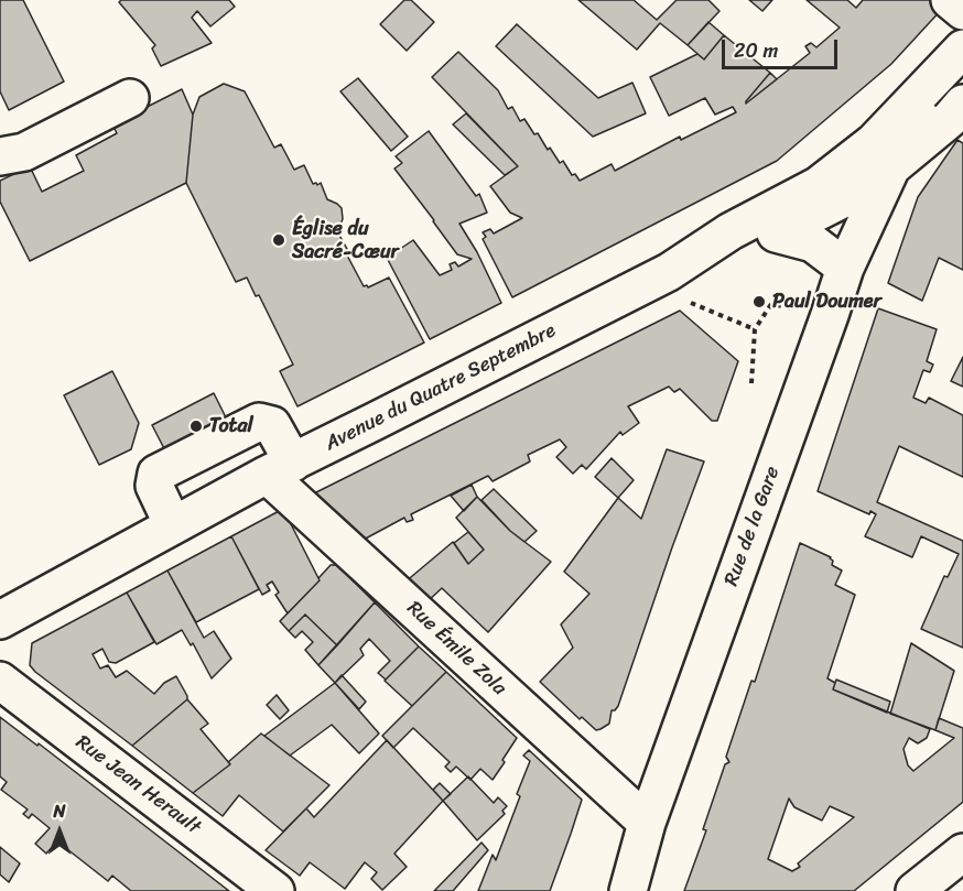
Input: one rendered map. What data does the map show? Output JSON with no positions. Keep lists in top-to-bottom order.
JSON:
{
  "streets": {
    "street": [
      "Avenue du Quatre Septembre",
      "Rue de la Gare",
      "Rue Émile Zola",
      "Rue Jean Herault"
    ]
  },
  "crossings": [
    ["Avenue du Quatre Septembre", "Rue de la Gare"],
    ["Avenue du Quatre Septembre", "Rue Émile Zola"],
    ["Rue de la Gare", "Rue Émile Zola"]
  ],
  "places": ["Église du Sacré-Cœur", "Paul Doumer", "Total"],
  "scale_bar": "20 m",
  "north": "top"
}
